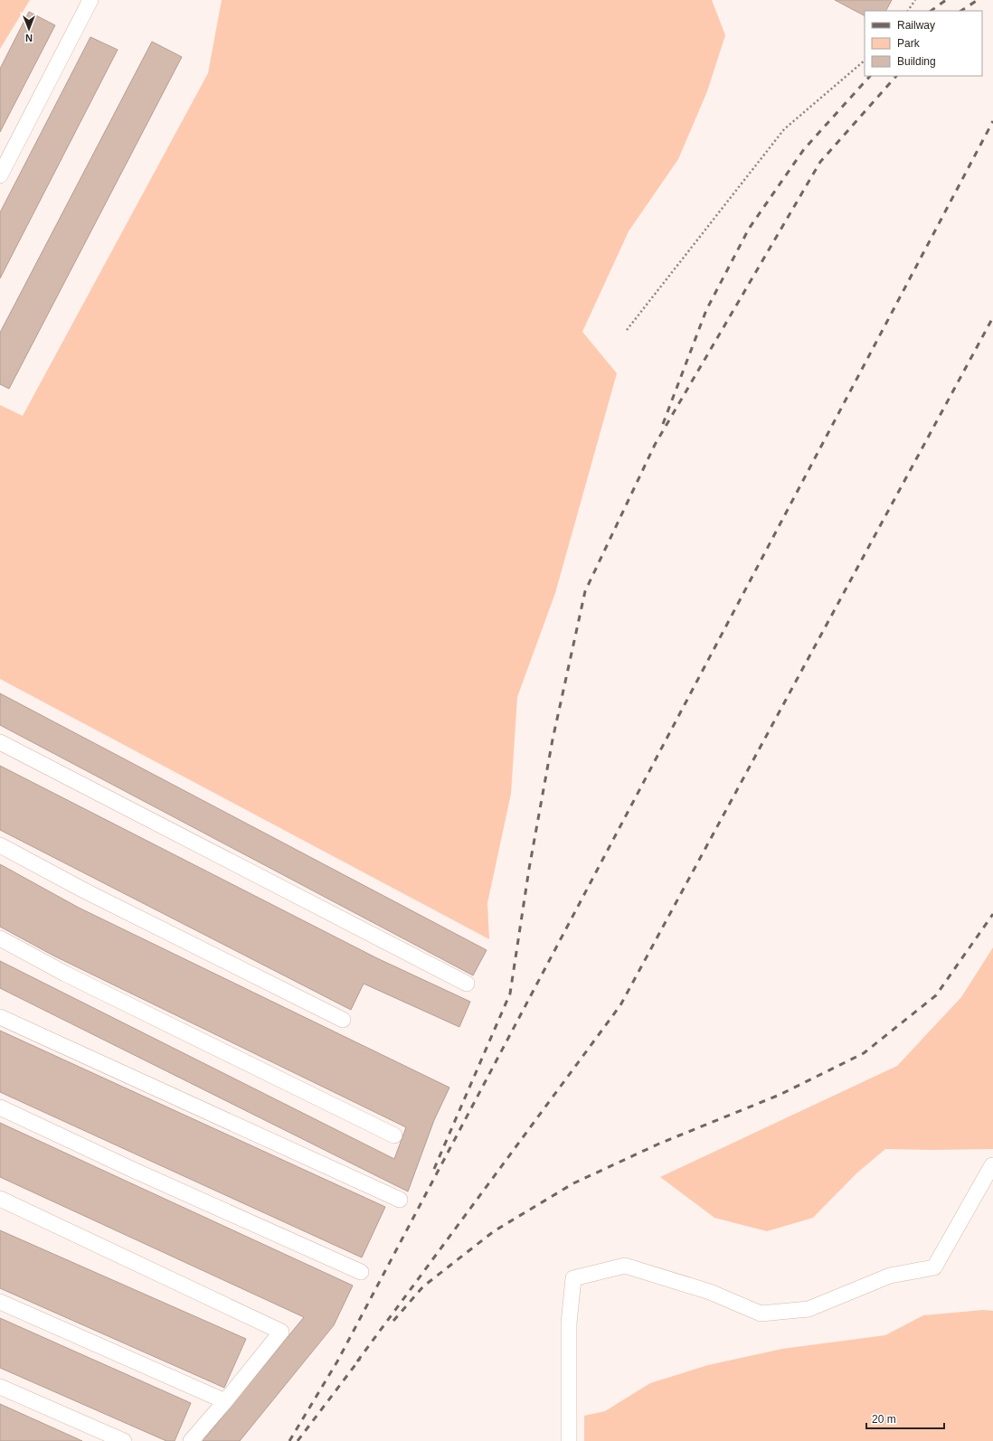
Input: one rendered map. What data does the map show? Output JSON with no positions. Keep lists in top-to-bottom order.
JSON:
{
  "legend": ["Railway", "Park", "Building"],
  "scale_bar": "20 m",
  "north": "bottom"
}
